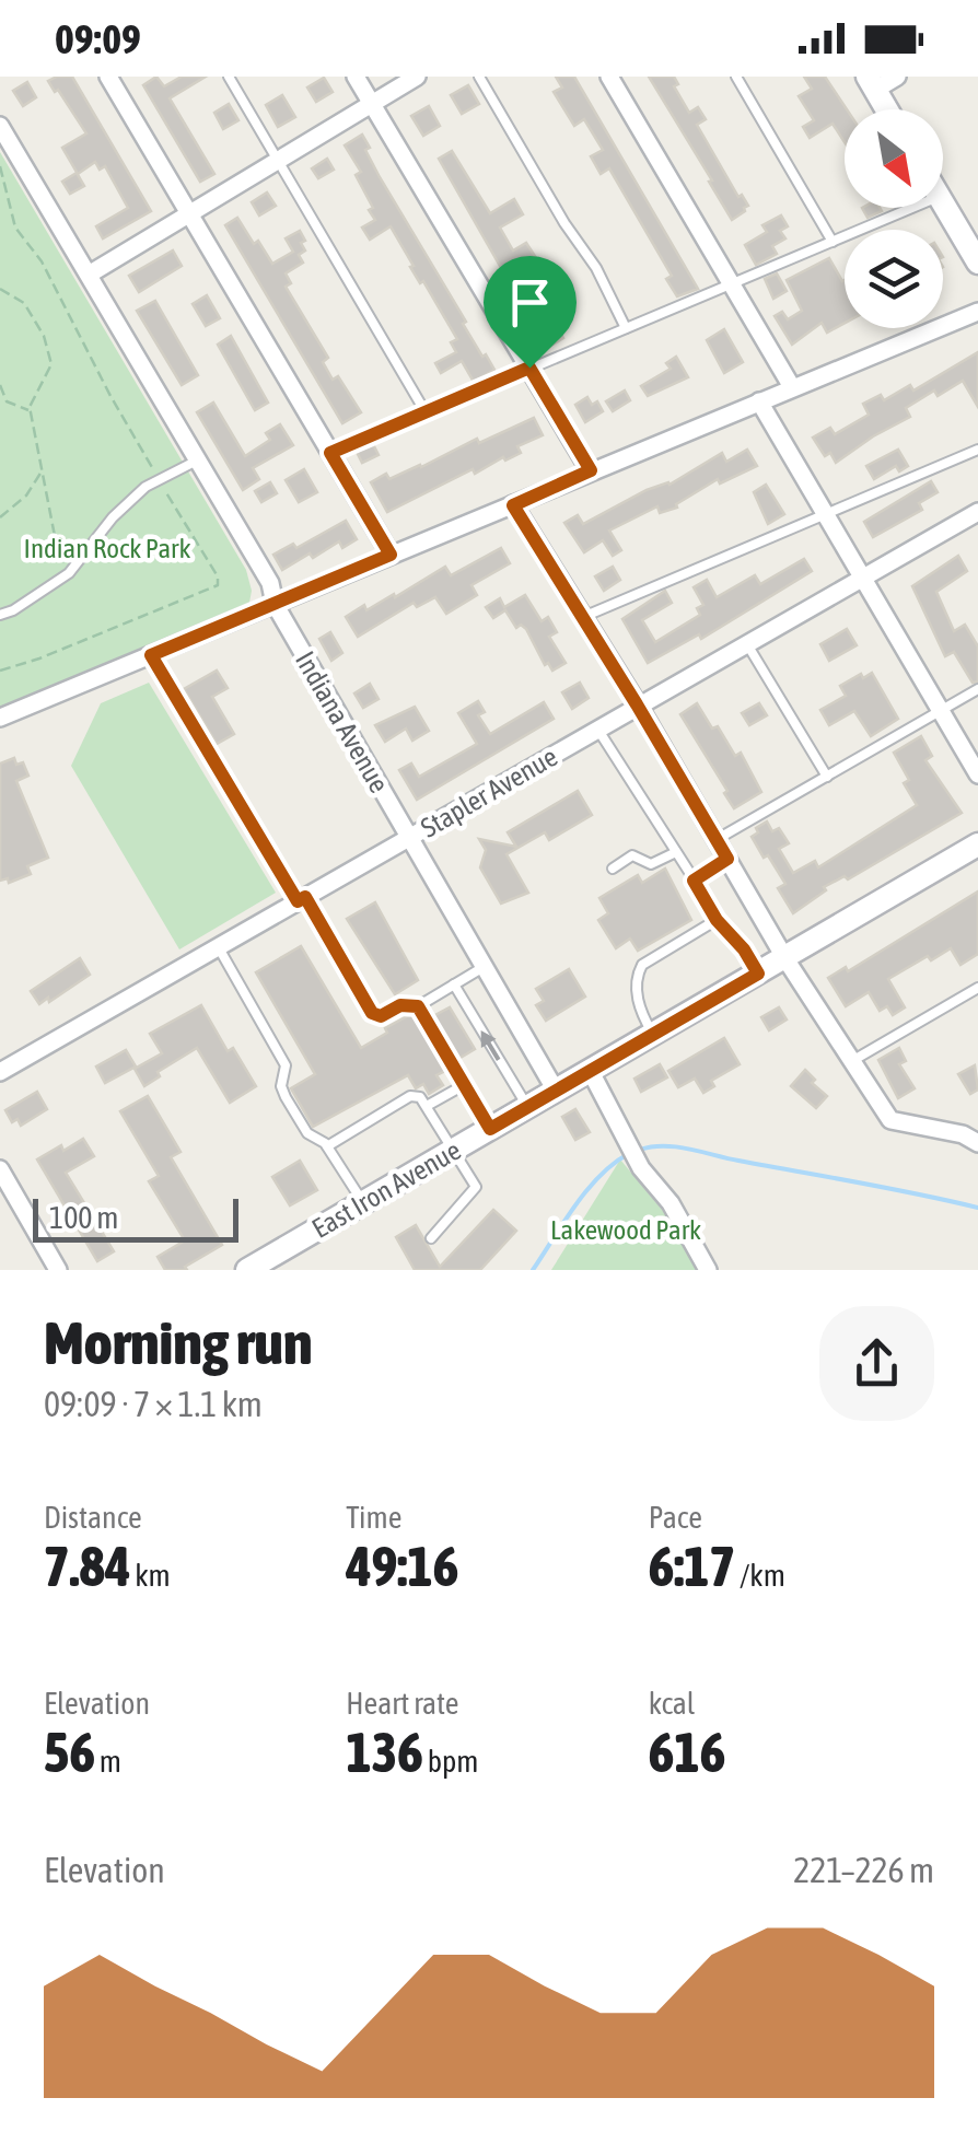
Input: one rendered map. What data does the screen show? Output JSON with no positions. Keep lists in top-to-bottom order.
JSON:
{
  "streets": {
    "street": ["Indiana Avenue", "Stapler Avenue", "East Iron Avenue"]
  },
  "crossings": [
    ["Indiana Avenue", "Stapler Avenue"],
    ["Indiana Avenue", "East Iron Avenue"]
  ],
  "parks": ["Indian Rock Park", "Lakewood Park"],
  "scale_bar": "100 m",
  "north": "bottom right",
  "page": {
    "status": "09:09",
    "scale": "100 m",
    "heading": ["Morning run", "09:09 · 7 × 1.1 km"],
    "stats": [
      ["Distance", "7.84 km"],
      ["Time", "49:16"],
      ["Pace", "6:17 /km"],
      ["Elevation", "56 m"],
      ["Heart rate", "136 bpm"],
      ["kcal", "616"]
    ],
    "chart": ["Elevation", "221–226 m"]
  }
}
